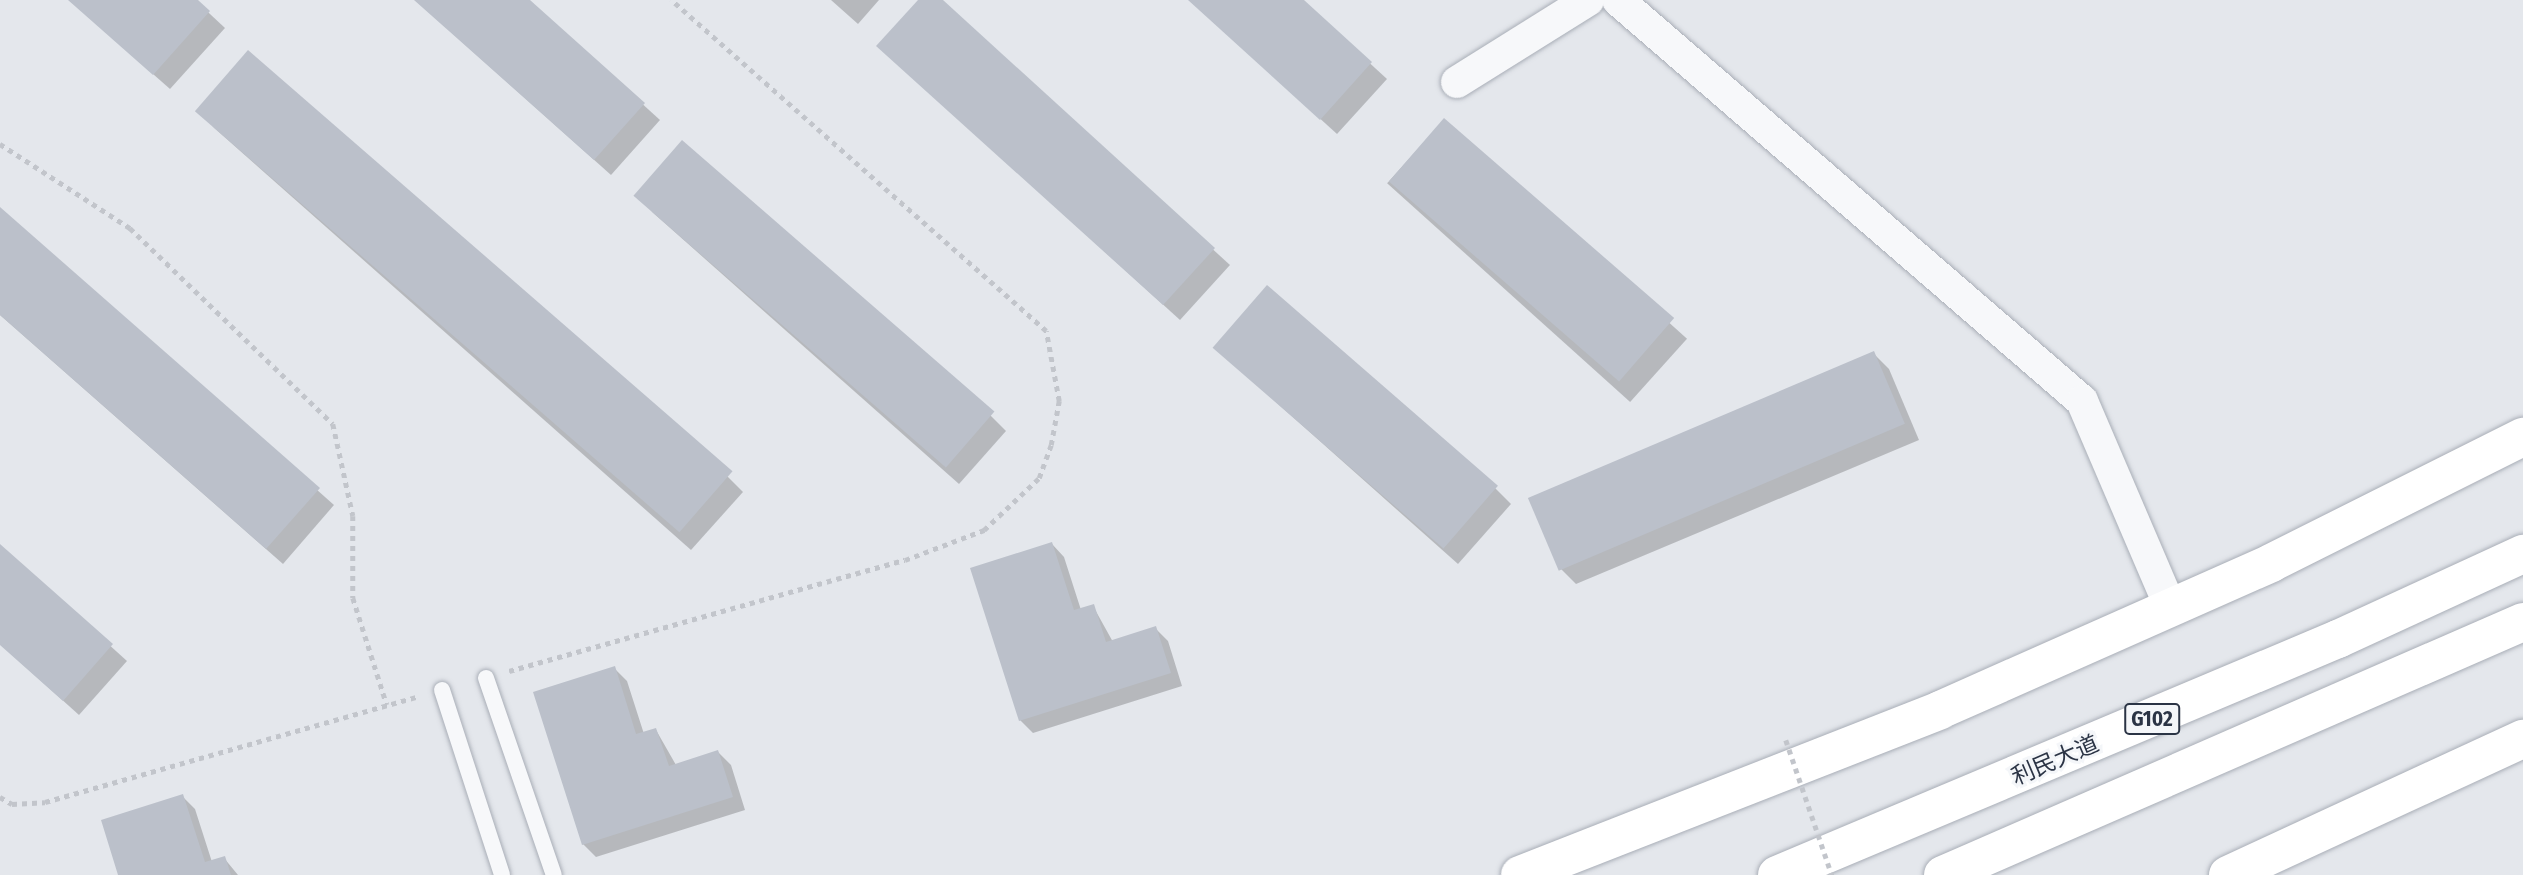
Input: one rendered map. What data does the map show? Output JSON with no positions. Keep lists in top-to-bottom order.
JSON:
{
  "streets": {
    "highway": ["G102", "利民大道"]
  }
}
